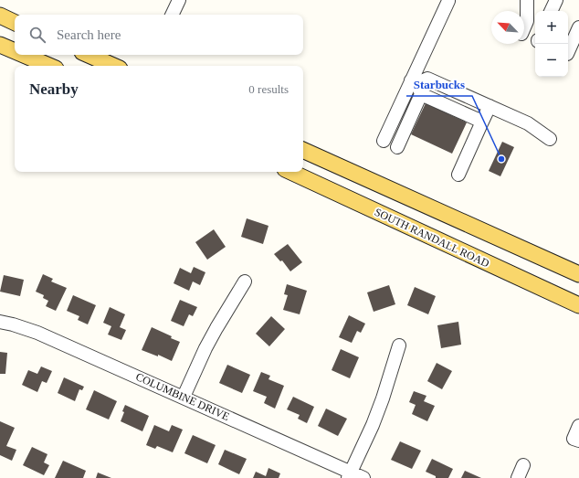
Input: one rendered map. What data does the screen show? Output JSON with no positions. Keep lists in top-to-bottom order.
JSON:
{
  "streets": {
    "main road": ["SOUTH RANDALL ROAD"],
    "street": ["COLUMBINE DRIVE"]
  },
  "places": ["Starbucks"],
  "north": "top left",
  "page": {
    "map_buttons": ["+", "−"],
    "search": "Search here",
    "heading": ["Nearby", "0 results"]
  }
}
